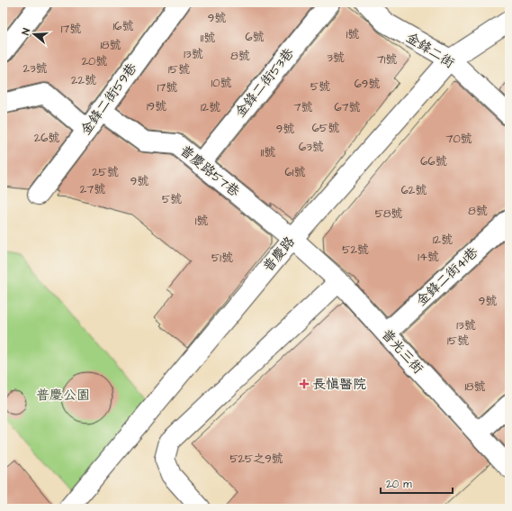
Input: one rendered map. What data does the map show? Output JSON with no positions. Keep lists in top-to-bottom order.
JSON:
{
  "streets": {
    "lane": [
      "金鋒二街",
      "金鋒二街53巷",
      "金鋒二街59巷",
      "普慶路57巷",
      "普慶路",
      "金鋒二街41巷",
      "普光三街"
    ]
  },
  "crossings": [
    ["金鋒二街", "普慶路"],
    ["金鋒二街53巷", "普慶路57巷"],
    ["金鋒二街59巷", "普慶路57巷"],
    ["普慶路57巷", "普慶路"],
    ["普慶路57巷", "普光三街"],
    ["普慶路", "普光三街"],
    ["金鋒二街41巷", "普光三街"]
  ],
  "parks": ["普慶公園"],
  "places": {
    "health": ["長慎醫院"]
  },
  "house_numbers": [
    "9號",
    "16號",
    "17號",
    "1號",
    "6號",
    "11號",
    "18號",
    "13號",
    "8號",
    "3號",
    "71號",
    "20號",
    "23號",
    "15號",
    "22號",
    "10號",
    "69號",
    "5號",
    "17號",
    "19號",
    "12號",
    "7號",
    "67號",
    "65號",
    "9號",
    "26號",
    "70號",
    "63號",
    "11號",
    "66號",
    "25號",
    "61號",
    "9號",
    "27號",
    "62號",
    "5號",
    "8號",
    "58號",
    "1號",
    "12號",
    "52號",
    "14號",
    "51號",
    "9號",
    "13號",
    "15號",
    "18號",
    "525之9號"
  ],
  "scale_bar": "20 m",
  "north": "left"
}
